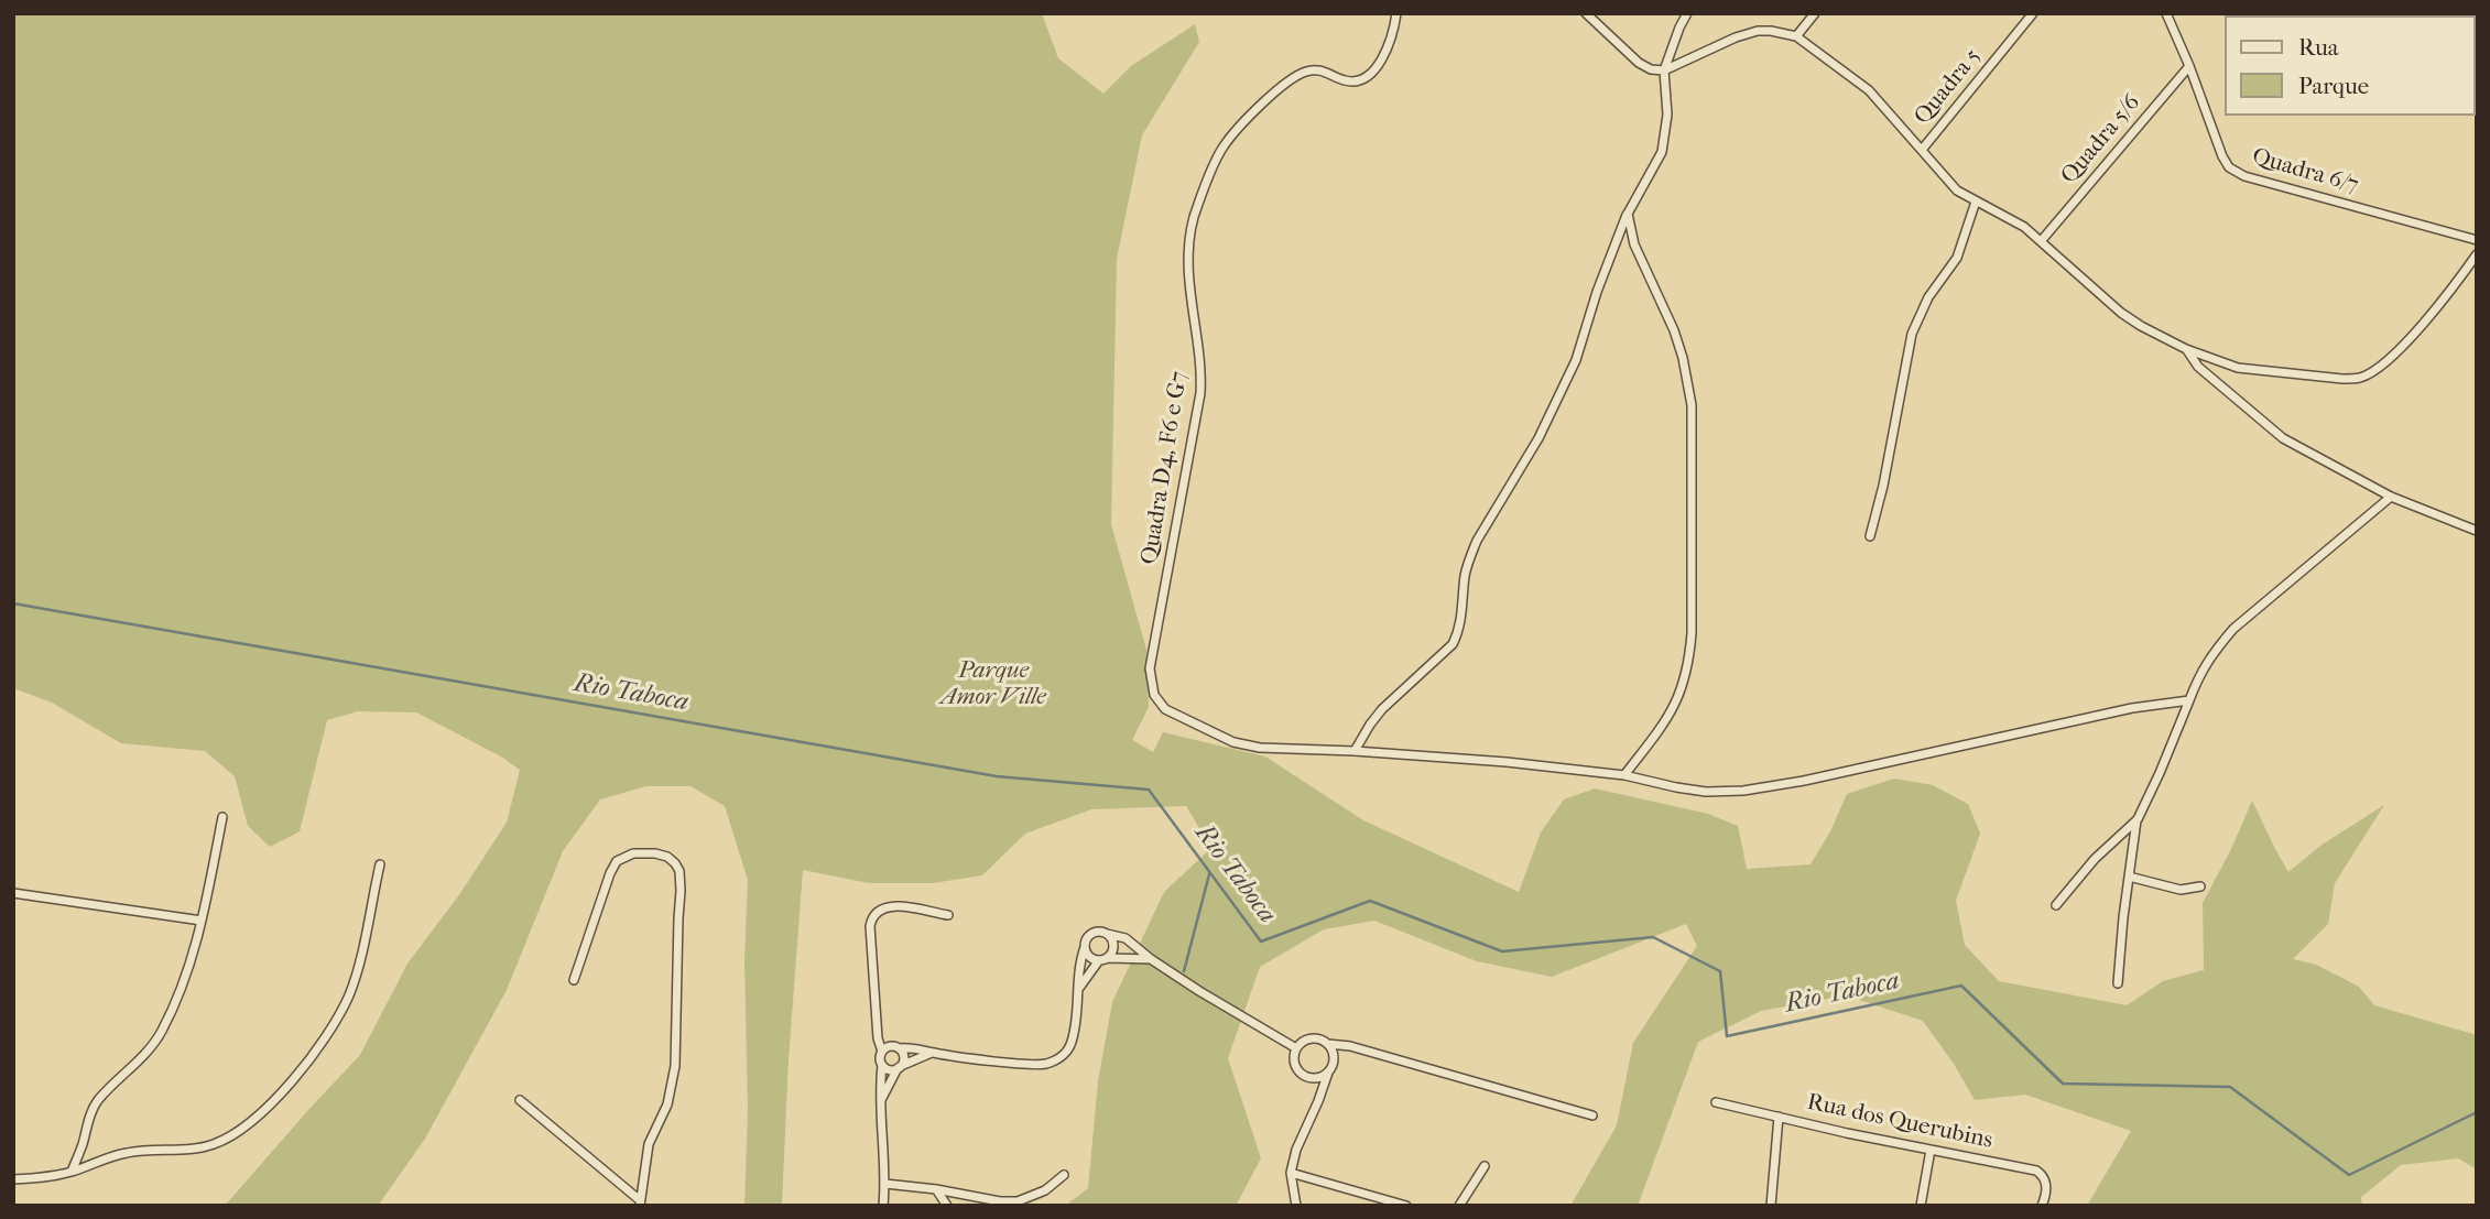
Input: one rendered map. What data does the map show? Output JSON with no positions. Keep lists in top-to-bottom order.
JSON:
{
  "streets": {
    "street": [
      "Quadra 5",
      "Quadra 5/6",
      "Quadra 6/7",
      "Quadra D4, F6 e G7",
      "Rua dos Querubins"
    ]
  },
  "crossings": [
    ["Quadra 5/6", "Quadra 6/7"]
  ],
  "water": ["Rio Taboca"],
  "parks": ["Parque Amor Ville"],
  "legend": ["Rua", "Parque"]
}
